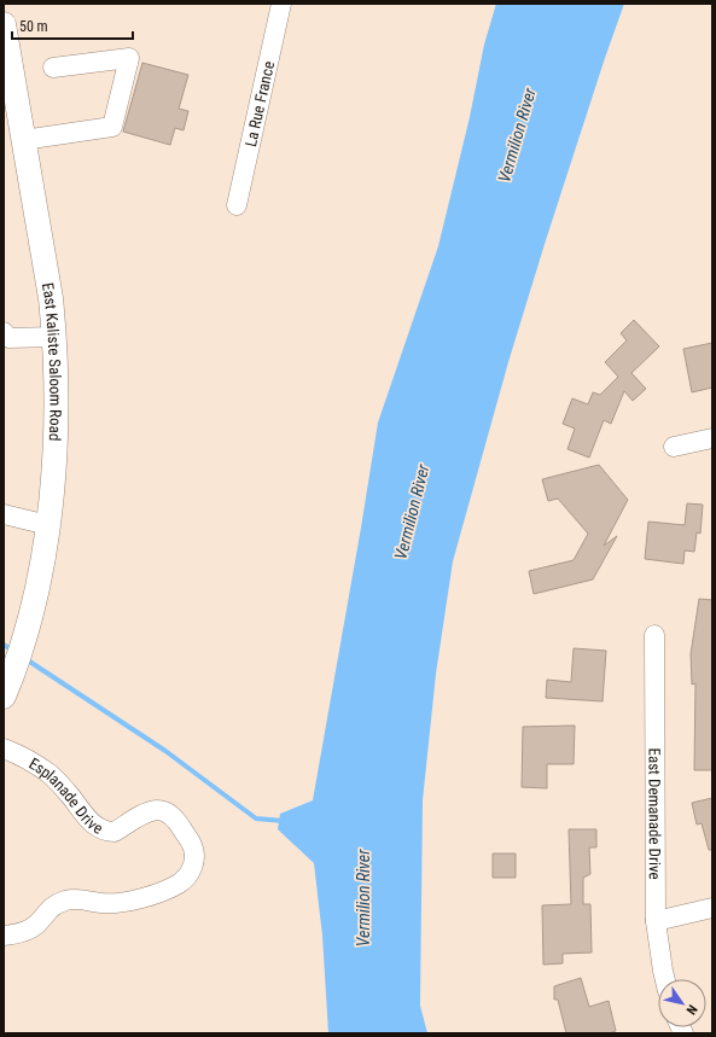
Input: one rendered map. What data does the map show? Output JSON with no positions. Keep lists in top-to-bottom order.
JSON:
{
  "streets": {
    "main road": ["East Kaliste Saloom Road"],
    "street": ["La Rue France", "Esplanade Drive", "East Demanade Drive"]
  },
  "water": ["Vermilion River"],
  "scale_bar": "50 m",
  "north": "bottom right"
}
